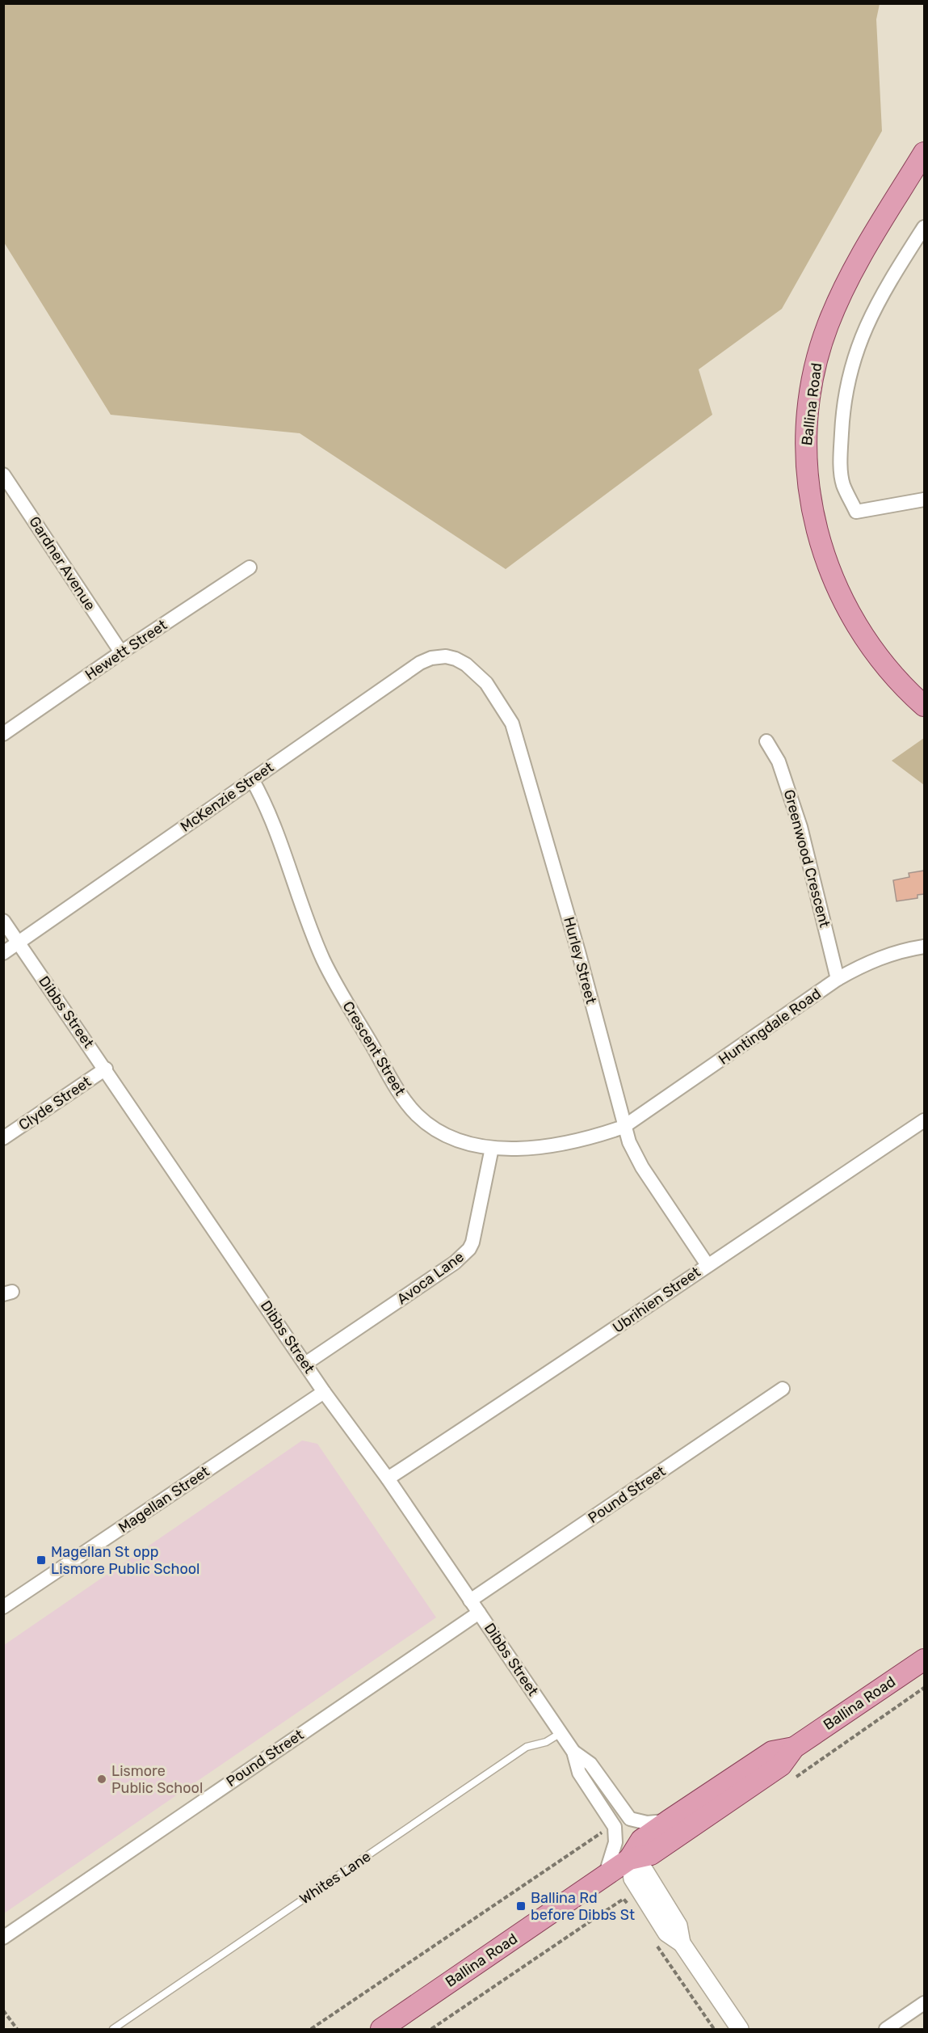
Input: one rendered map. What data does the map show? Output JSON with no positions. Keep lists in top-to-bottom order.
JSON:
{
  "streets": {
    "main road": ["Ballina Road"],
    "street": [
      "Gardner Avenue",
      "Hewett Street",
      "McKenzie Street",
      "Greenwood Crescent",
      "Hurley Street",
      "Dibbs Street",
      "Huntingdale Road",
      "Crescent Street",
      "Clyde Street",
      "Avoca Lane",
      "Ubrihien Street",
      "Pound Street",
      "Magellan Street"
    ],
    "lane": ["Whites Lane"]
  },
  "crossings": [
    ["Ballina Road", "Dibbs Street"],
    ["Gardner Avenue", "Hewett Street"],
    ["McKenzie Street", "Hurley Street"],
    ["McKenzie Street", "Dibbs Street"],
    ["McKenzie Street", "Crescent Street"],
    ["Greenwood Crescent", "Huntingdale Road"],
    ["Hurley Street", "Huntingdale Road"],
    ["Hurley Street", "Crescent Street"],
    ["Hurley Street", "Ubrihien Street"],
    ["Dibbs Street", "Clyde Street"],
    ["Dibbs Street", "Avoca Lane"],
    ["Dibbs Street", "Ubrihien Street"],
    ["Dibbs Street", "Pound Street"],
    ["Dibbs Street", "Magellan Street"],
    ["Dibbs Street", "Whites Lane"],
    ["Huntingdale Road", "Crescent Street"],
    ["Crescent Street", "Avoca Lane"]
  ],
  "places": {
    "transit": ["Magellan St opp Lismore Public School", "Ballina Rd before Dibbs St"],
    "other": ["Lismore Public School"]
  }
}
